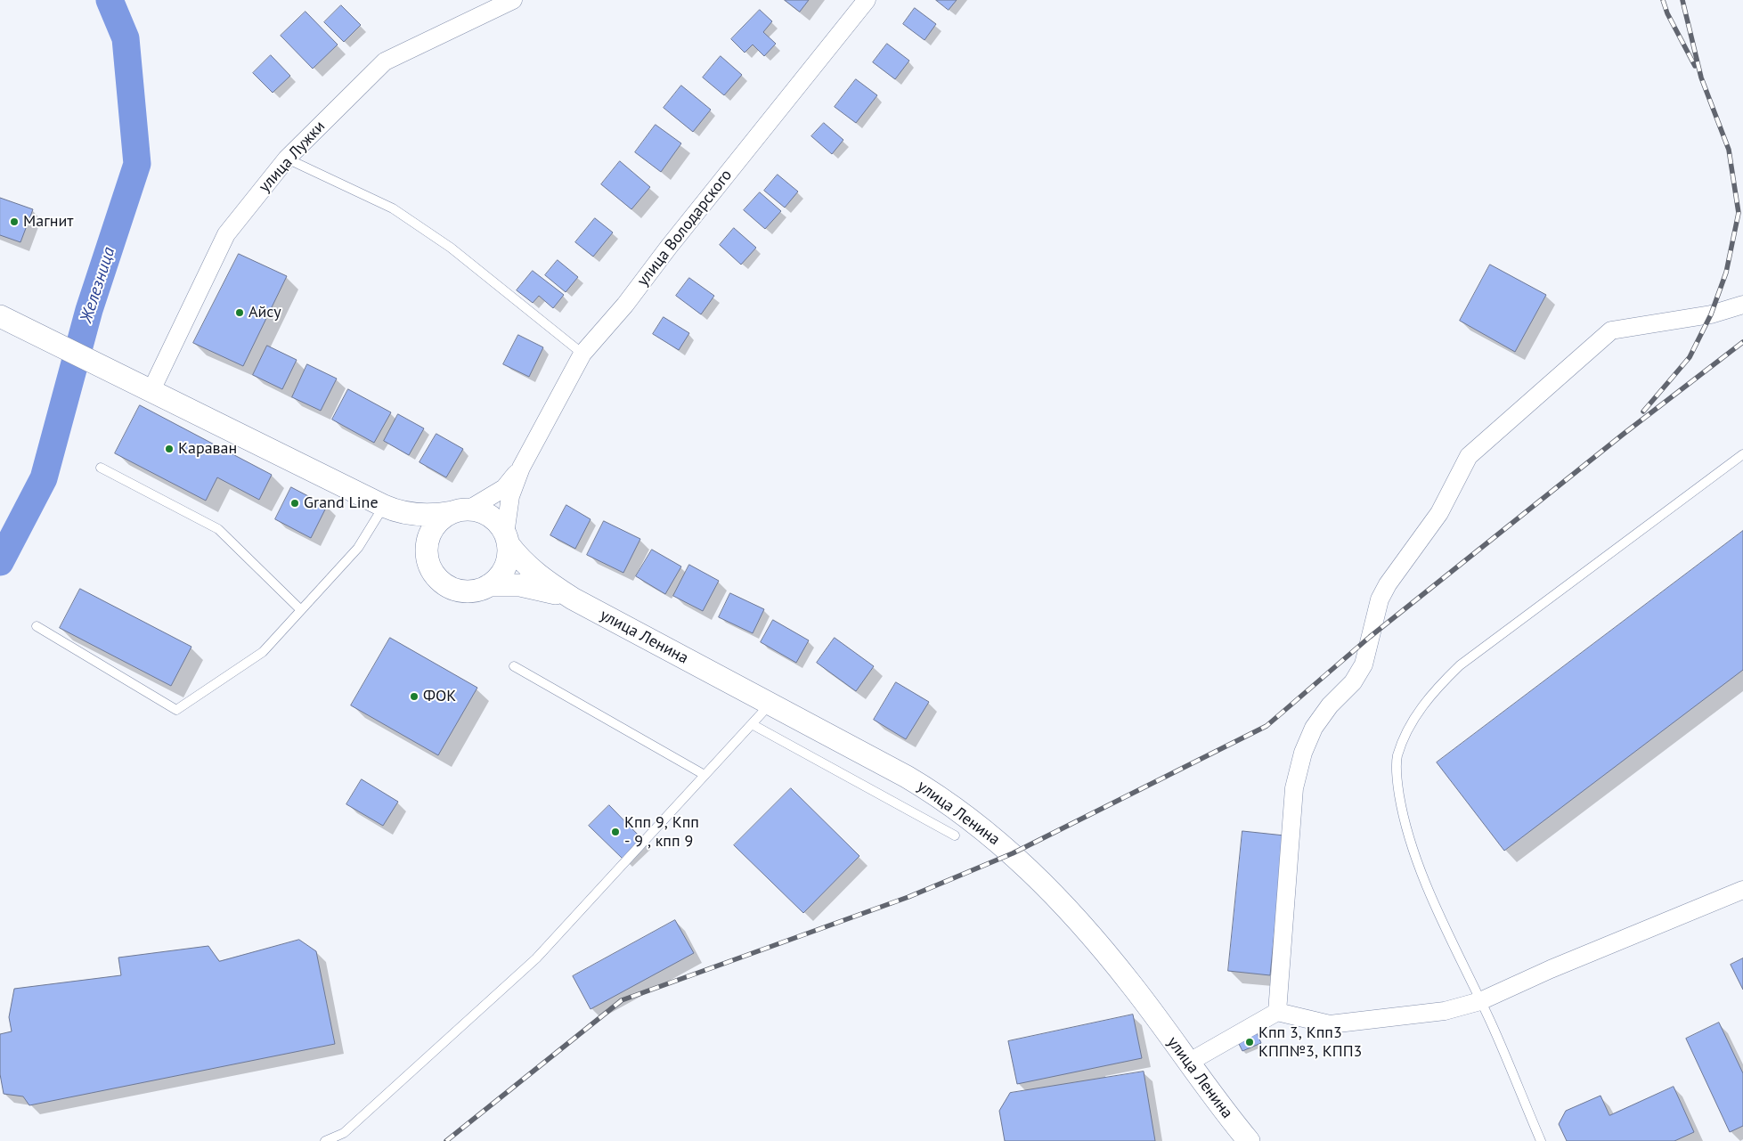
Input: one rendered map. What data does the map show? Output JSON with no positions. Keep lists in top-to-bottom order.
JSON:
{
  "streets": {
    "street": ["улица Лужки", "улица Володарского", "улица Ленина"]
  },
  "water": ["Железница"],
  "places": [
    "Магнит",
    "Айсу",
    "Караван",
    "Grand Line",
    "ФОК",
    "Кпп 9, Кпп - 9 , кпп 9",
    "Кпп 3, Кпп3 КПП№3, КПП3"
  ]
}
